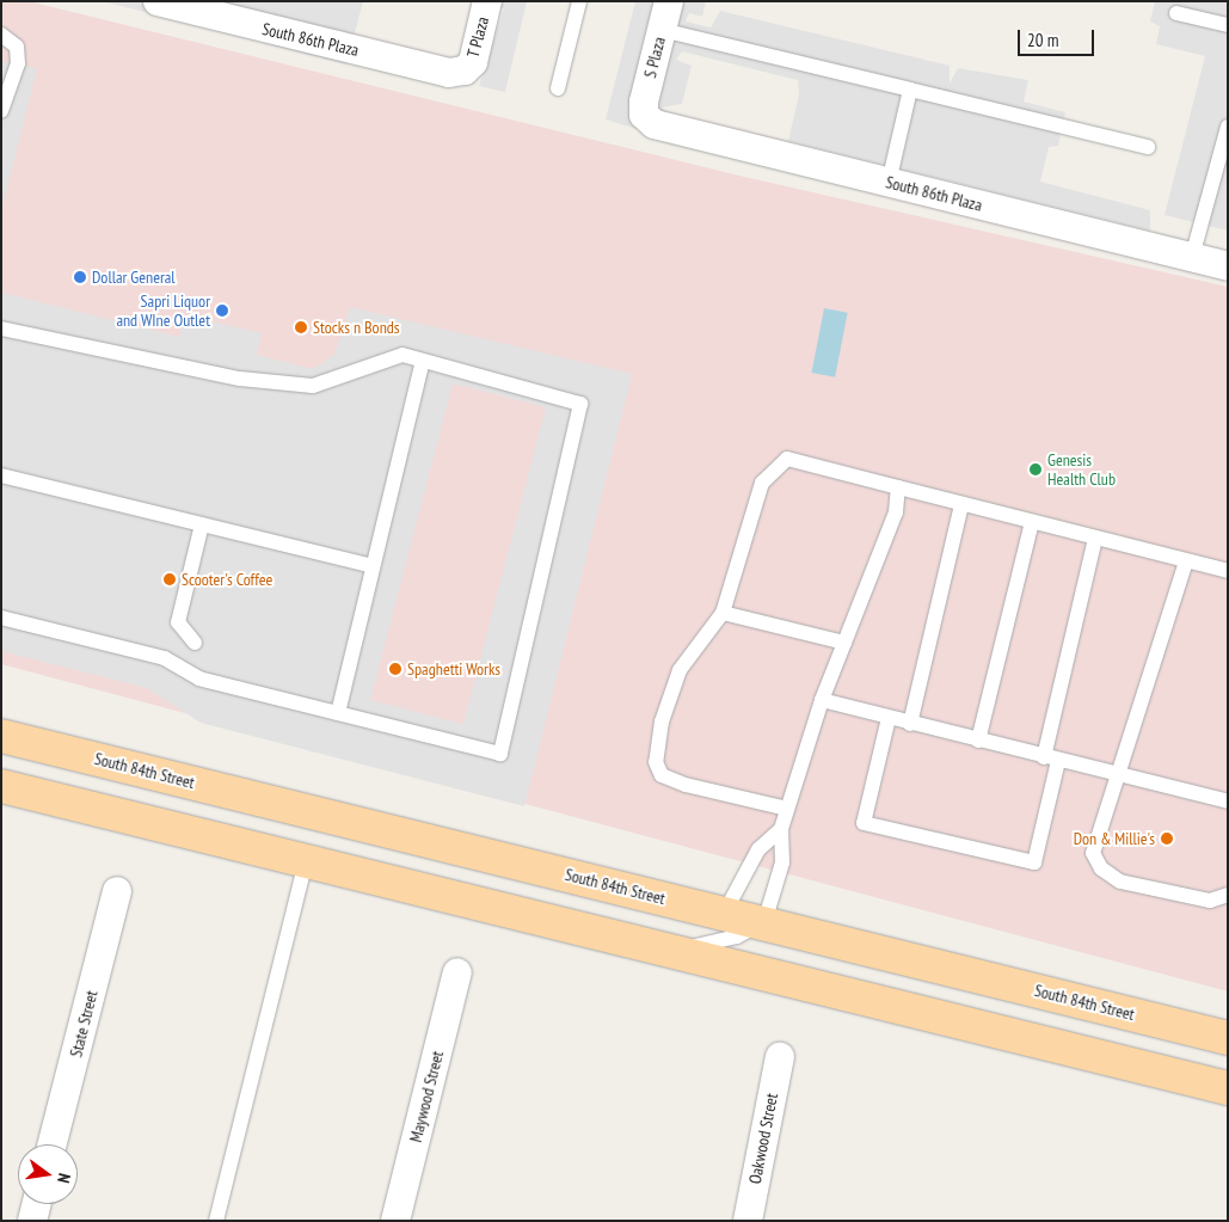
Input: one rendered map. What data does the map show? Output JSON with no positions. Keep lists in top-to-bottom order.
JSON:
{
  "streets": {
    "main road": ["South 84th Street"],
    "street": [
      "T Plaza",
      "South 86th Plaza",
      "S Plaza",
      "State Street",
      "Maywood Street",
      "Oakwood Street"
    ]
  },
  "crossings": [
    ["T Plaza", "South 86th Plaza"],
    ["South 86th Plaza", "S Plaza"]
  ],
  "places": [
    "Dollar General",
    "Sapri Liquor and WIne Outlet",
    "Stocks n Bonds",
    "Genesis Health Club",
    "Scooter's Coffee",
    "Spaghetti Works",
    "Don & Millie's"
  ],
  "scale_bar": "20 m",
  "north": "right"
}
